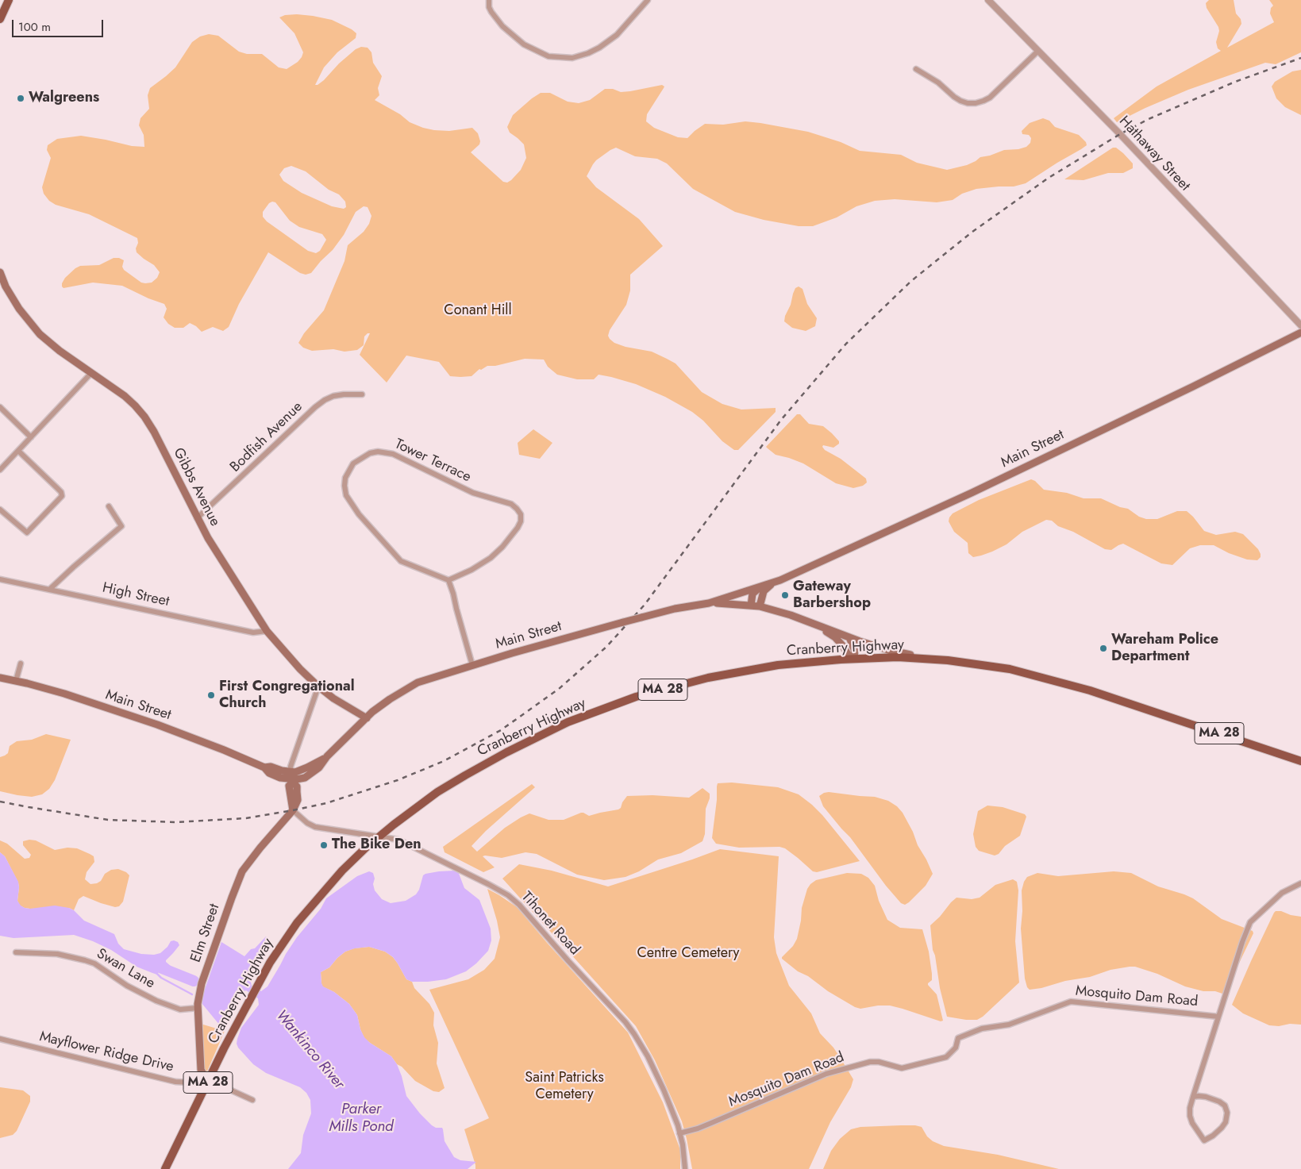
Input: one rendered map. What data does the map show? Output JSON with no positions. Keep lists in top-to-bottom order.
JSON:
{
  "streets": {
    "main road": [
      "Main Street",
      "Gibbs Avenue",
      "Cranberry Highway",
      "MA 28",
      "Elm Street"
    ],
    "street": [
      "Hathaway Street",
      "Bodfish Avenue",
      "Tower Terrace",
      "High Street",
      "Tihonet Road",
      "Swan Lane",
      "Mosquito Dam Road",
      "Mayflower Ridge Drive"
    ]
  },
  "crossings": [
    ["Bodfish Avenue", "Gibbs Avenue"],
    ["Main Street", "Gibbs Avenue"],
    ["Main Street", "Elm Street"],
    ["Gibbs Avenue", "High Street"],
    ["Cranberry Highway", "Tihonet Road"],
    ["Cranberry Highway", "Elm Street"],
    ["Cranberry Highway", "Mayflower Ridge Drive"],
    ["Tihonet Road", "Elm Street"],
    ["Tihonet Road", "Mosquito Dam Road"],
    ["Elm Street", "Swan Lane"],
    ["Elm Street", "Mayflower Ridge Drive"]
  ],
  "water": ["Wankinco River", "Parker Mills Pond"],
  "parks": ["Conant Hill", "Centre Cemetery", "Saint Patricks Cemetery"],
  "places": [
    "Walgreens",
    "Gateway Barbershop",
    "Wareham Police Department",
    "First Congregational Church",
    "The Bike Den"
  ],
  "scale_bar": "100 m"
}
